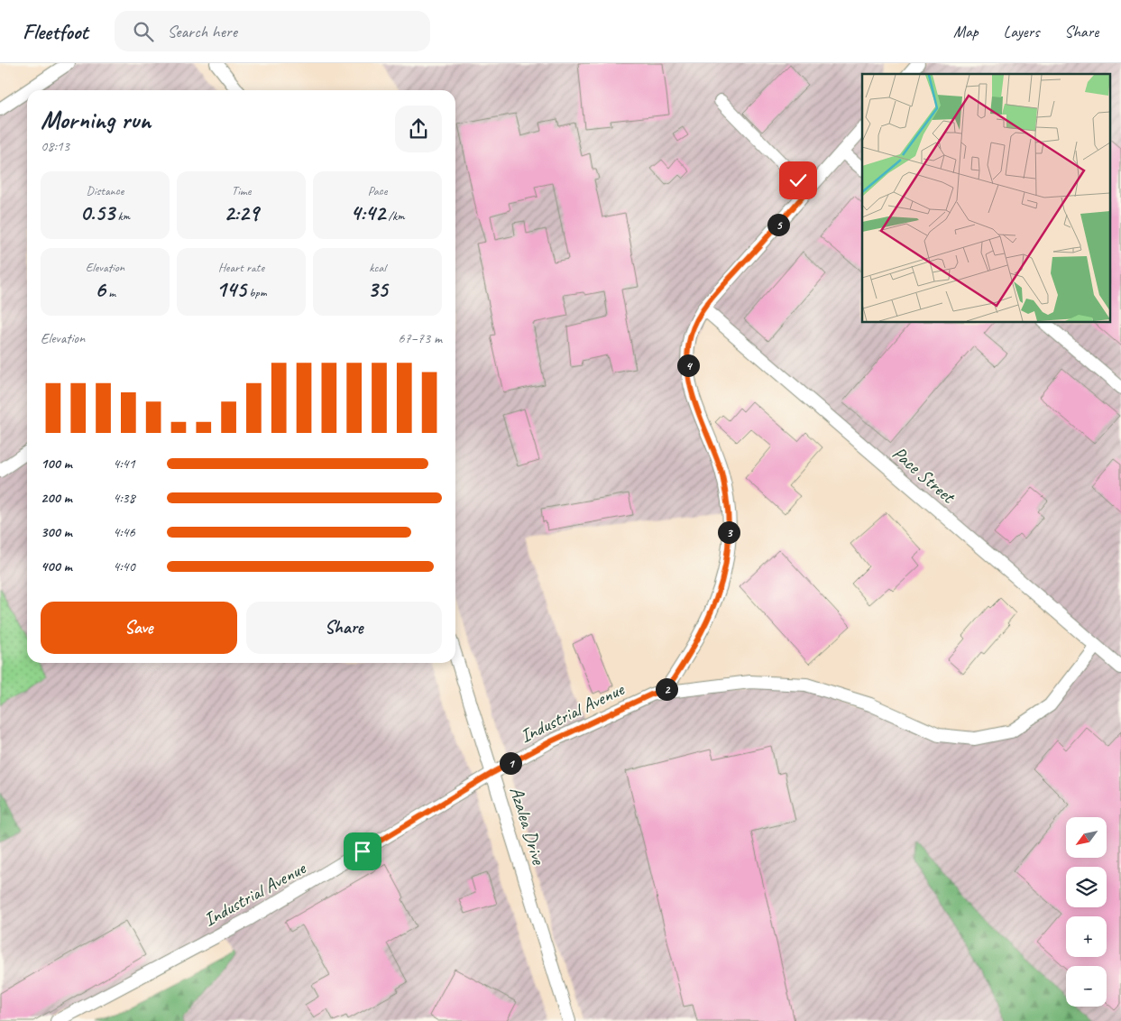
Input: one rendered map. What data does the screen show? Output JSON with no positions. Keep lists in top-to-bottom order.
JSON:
{
  "streets": {
    "street": ["Pace Street", "Industrial Avenue", "Azalea Drive"]
  },
  "crossings": [
    ["Pace Street", "Industrial Avenue"],
    ["Industrial Avenue", "Azalea Drive"]
  ],
  "north": "bottom left",
  "page": {
    "header": "Fleetfoot",
    "search": "Search here",
    "nav": ["Map", "Layers", "Share"],
    "heading": ["Morning run", "08:13"],
    "stats": [
      ["Distance", "0.53 km"],
      ["Time", "2:29"],
      ["Pace", "4:42 /km"],
      ["Elevation", "6 m"],
      ["Heart rate", "145 bpm"],
      ["kcal", "35"]
    ],
    "pins": [
      "5",
      "4",
      "3",
      "2",
      "1"
    ],
    "chart": ["Elevation", "67–73 m"],
    "list": [
      {
        "name": "100 m",
        "note": "4:41"
      },
      {
        "name": "200 m",
        "note": "4:38"
      },
      {
        "name": "300 m",
        "note": "4:46"
      },
      {
        "name": "400 m",
        "note": "4:40"
      }
    ],
    "buttons": ["Save", "Share"],
    "map_buttons": ["+", "−"]
  }
}
